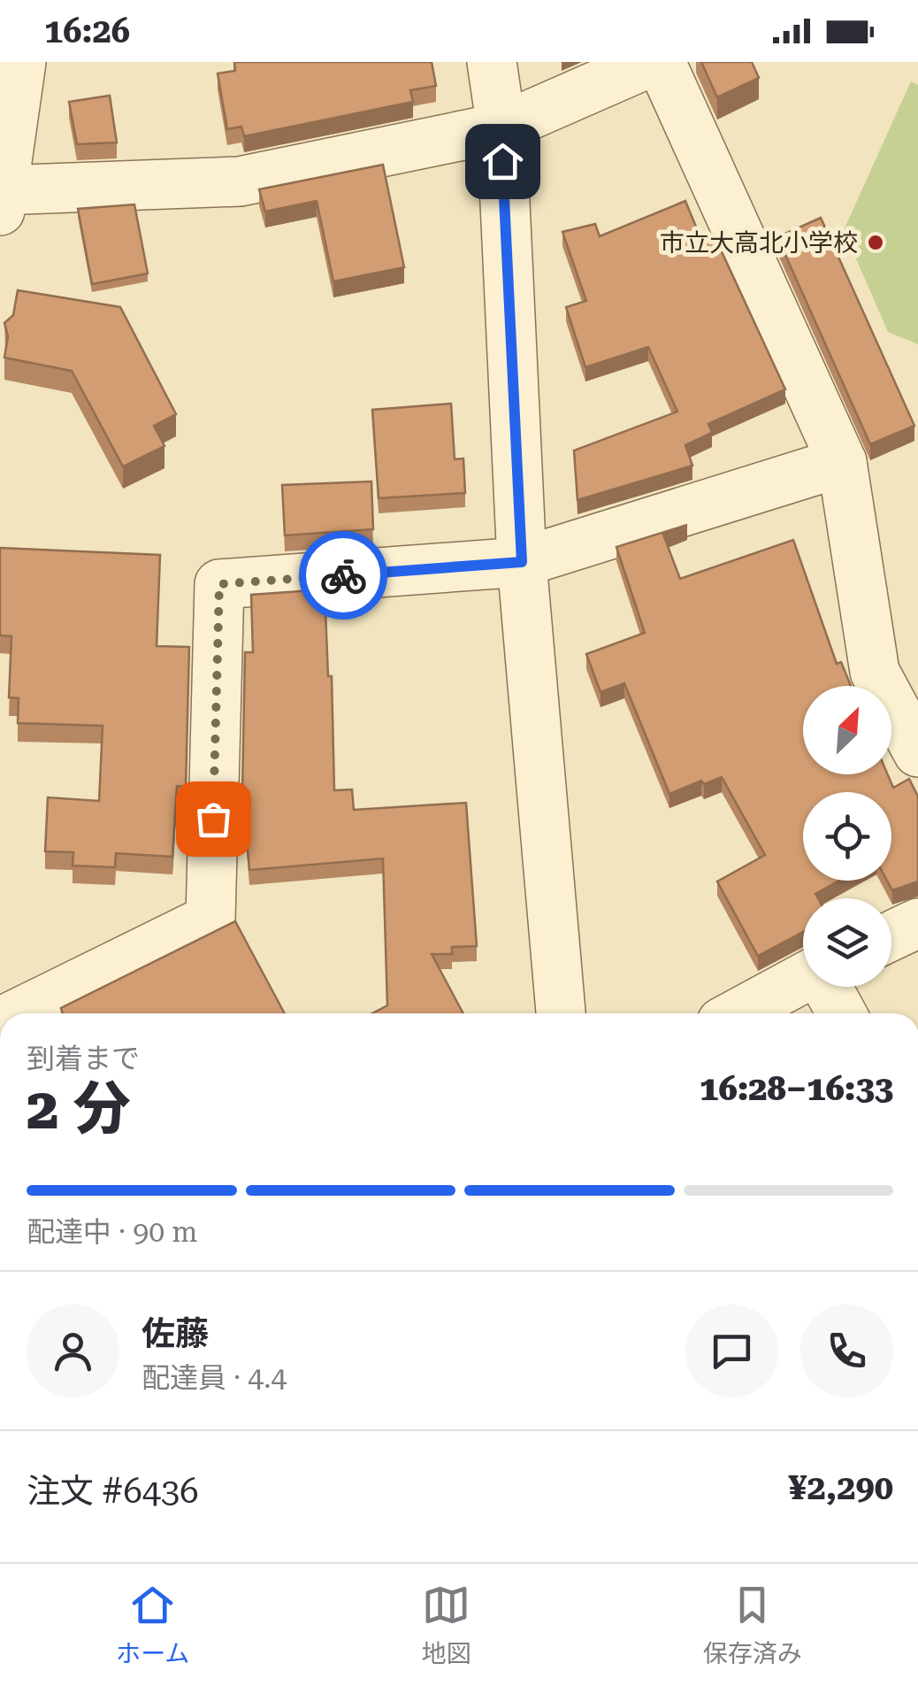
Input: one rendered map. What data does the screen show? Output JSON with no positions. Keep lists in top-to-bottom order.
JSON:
{
  "places": ["市立大高北小学校"],
  "north": "top right",
  "page": {
    "status": "16:26",
    "heading": ["2 分", "到着まで", "16:28–16:33"],
    "panel": [
      "佐藤",
      "配達員 · 4.4",
      "注文 #6436",
      "¥2,290"
    ],
    "bar": "配達中 · 90 m",
    "tabs": ["ホーム", "地図", "保存済み"]
  }
}
